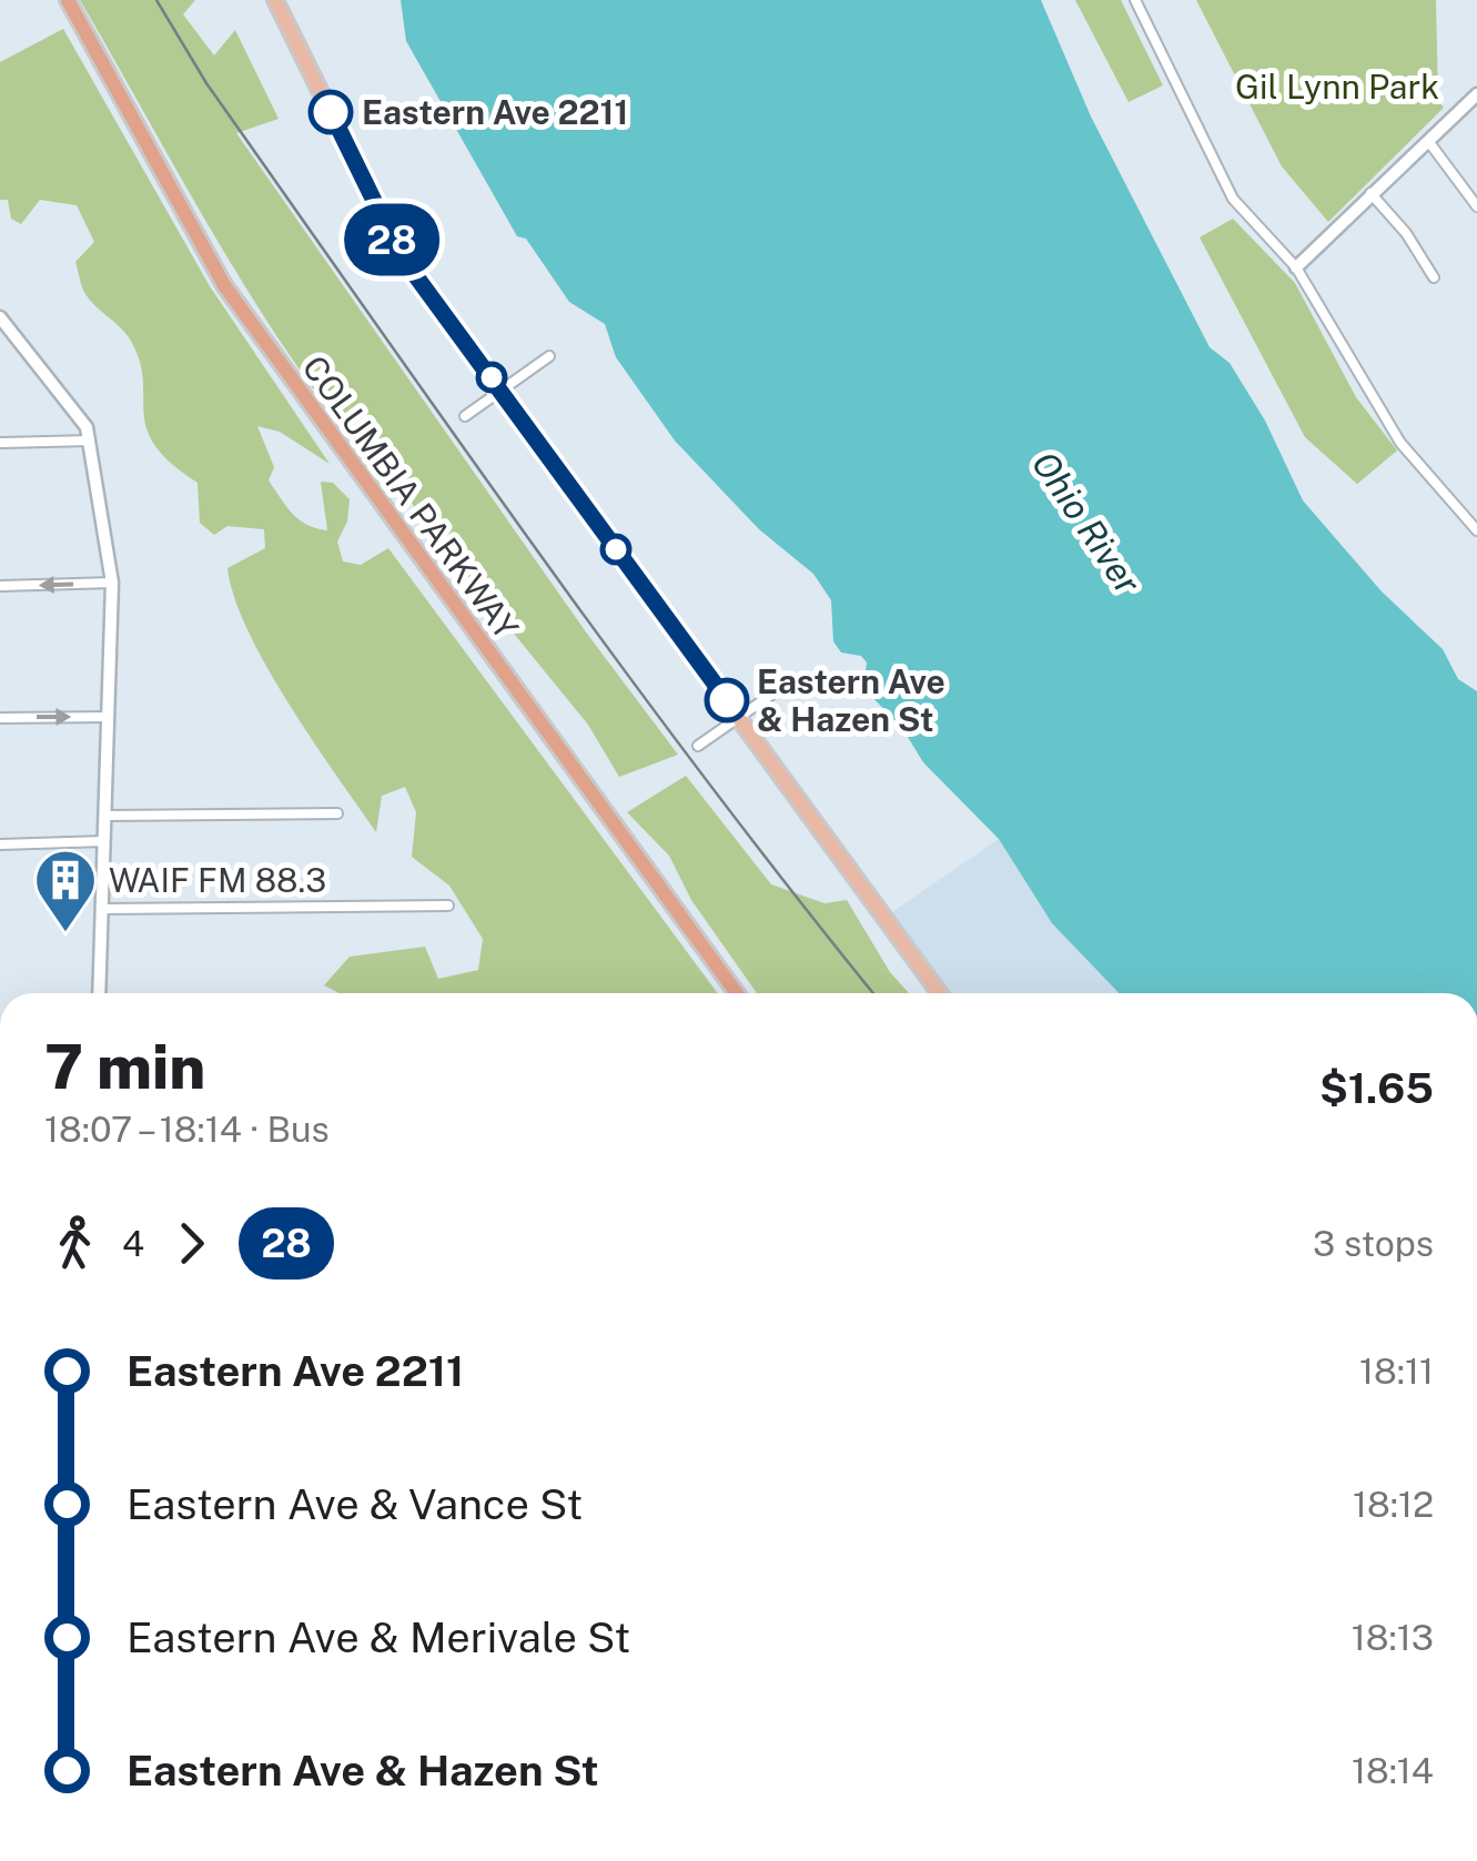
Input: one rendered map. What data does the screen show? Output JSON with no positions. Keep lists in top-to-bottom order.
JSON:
{
  "streets": {
    "highway": ["COLUMBIA PARKWAY"]
  },
  "water": ["Ohio River"],
  "parks": ["Gil Lynn Park"],
  "places": {
    "other": ["Eastern Ave 2211", "Eastern Ave & Hazen St"],
    "building": ["WAIF FM 88.3"]
  },
  "lines": ["bus line 28"],
  "page": {
    "on_map": "28",
    "heading": ["7 min", "18:07 – 18:14 · Bus", "$1.65"],
    "legs": ["4", "28", "3 stops"],
    "list": [
      {
        "name": "Eastern Ave 2211",
        "value": "18:11"
      },
      {
        "name": "Eastern Ave & Vance St",
        "value": "18:12"
      },
      {
        "name": "Eastern Ave & Merivale St",
        "value": "18:13"
      },
      {
        "name": "Eastern Ave & Hazen St",
        "value": "18:14"
      }
    ]
  }
}
